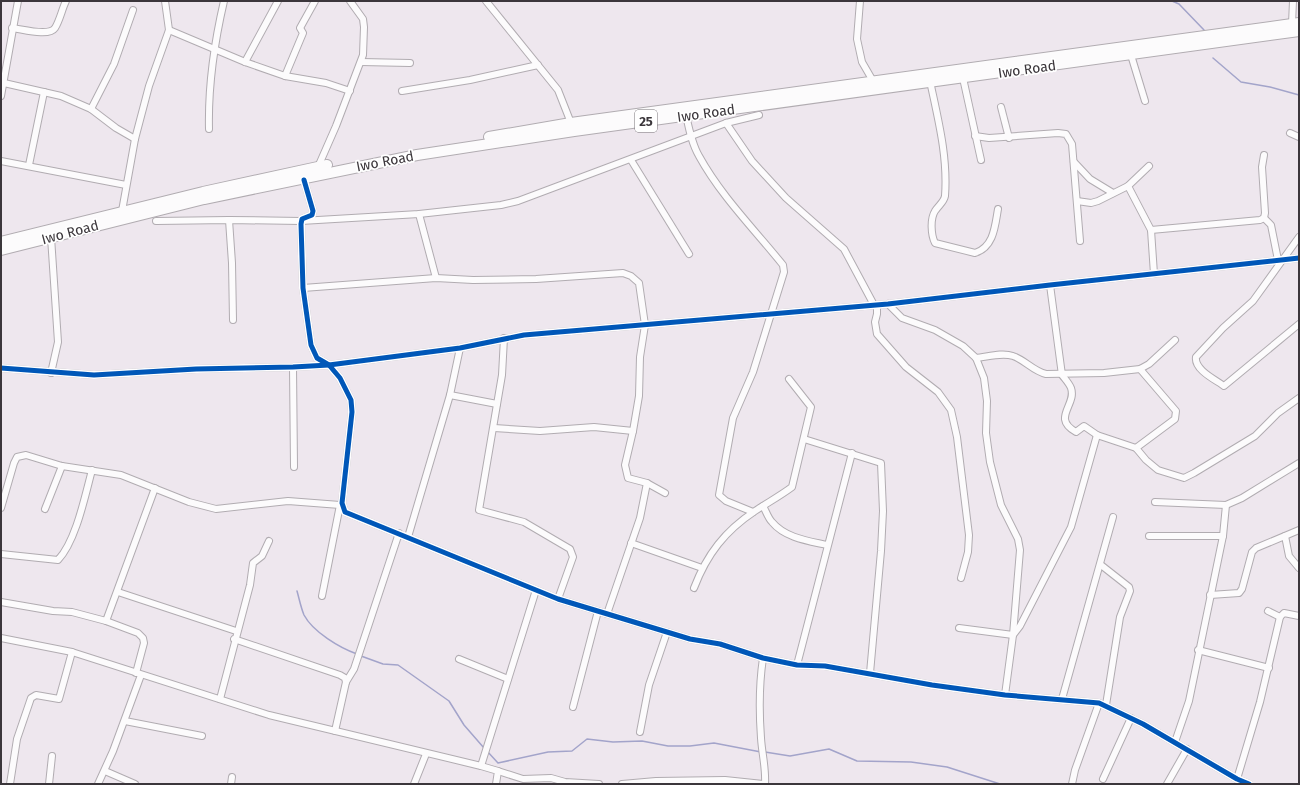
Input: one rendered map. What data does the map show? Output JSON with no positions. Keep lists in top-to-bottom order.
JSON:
{
  "streets": {
    "main road": ["Iwo Road", "25"]
  }
}
